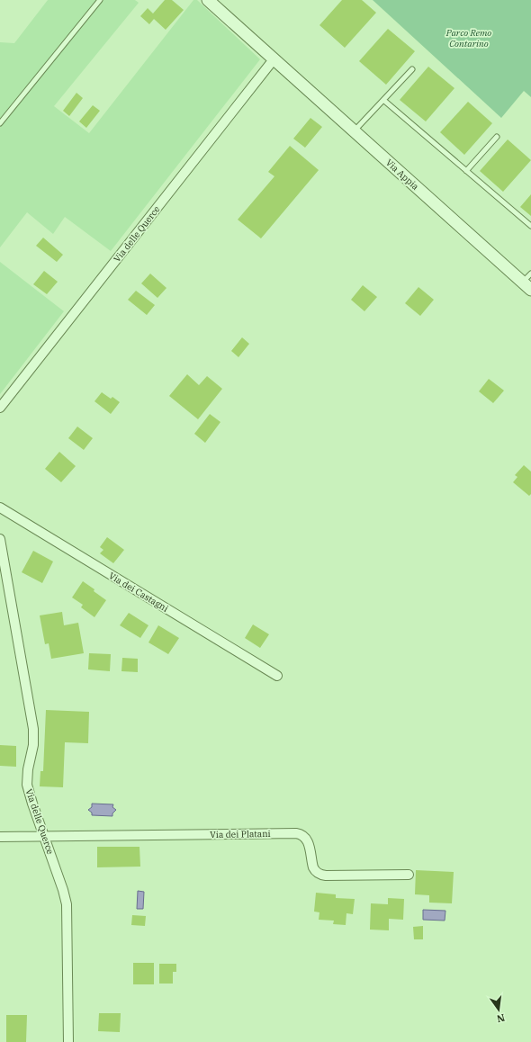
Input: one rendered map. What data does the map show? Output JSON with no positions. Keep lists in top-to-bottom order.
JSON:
{
  "streets": {
    "street": [
      "Via Appia",
      "Via delle Querce",
      "Via dei Castagni",
      "Via dei Platani"
    ]
  },
  "crossings": [
    ["Via Appia", "Via delle Querce"],
    ["Via delle Querce", "Via dei Platani"]
  ],
  "parks": ["Parco Remo Contarino"],
  "north": "bottom"
}
